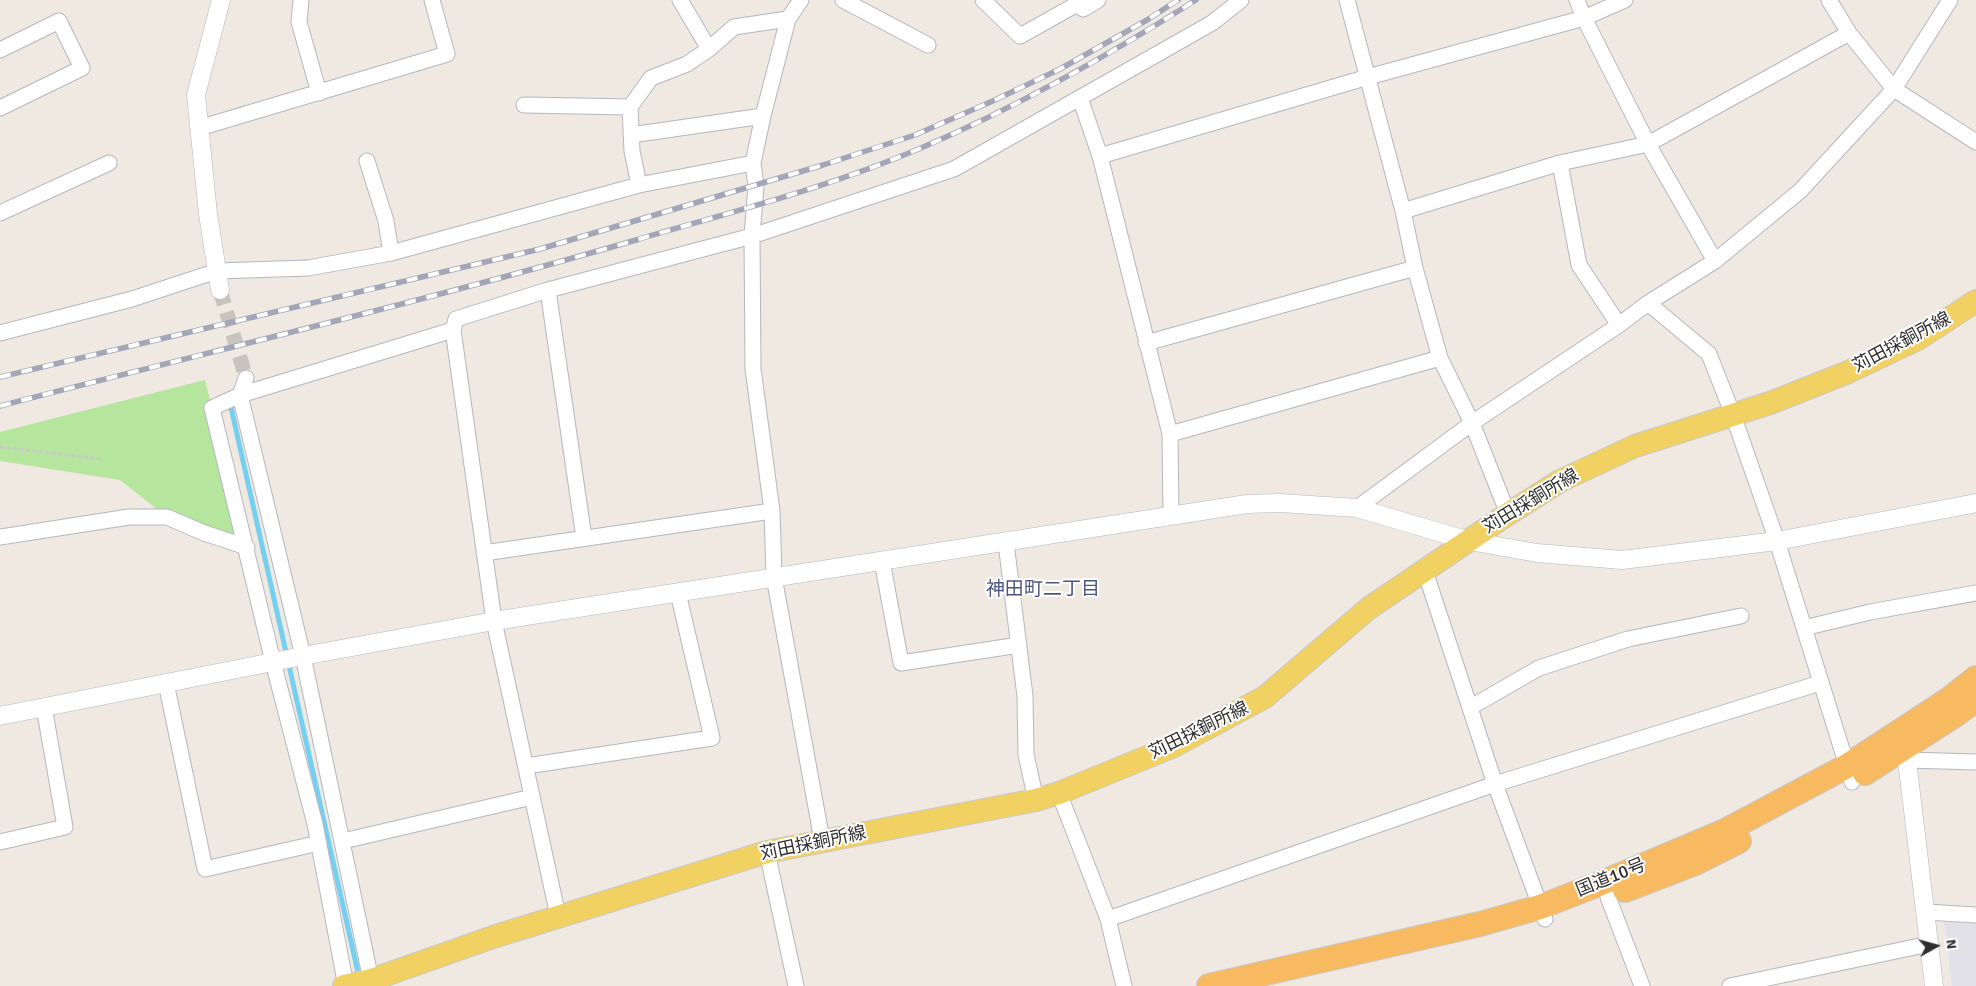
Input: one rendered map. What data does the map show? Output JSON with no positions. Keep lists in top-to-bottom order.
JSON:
{
  "streets": {
    "highway": ["国道10号"],
    "main road": ["苅田採銅所線"]
  },
  "districts": ["神田町二丁目"],
  "north": "right"
}
